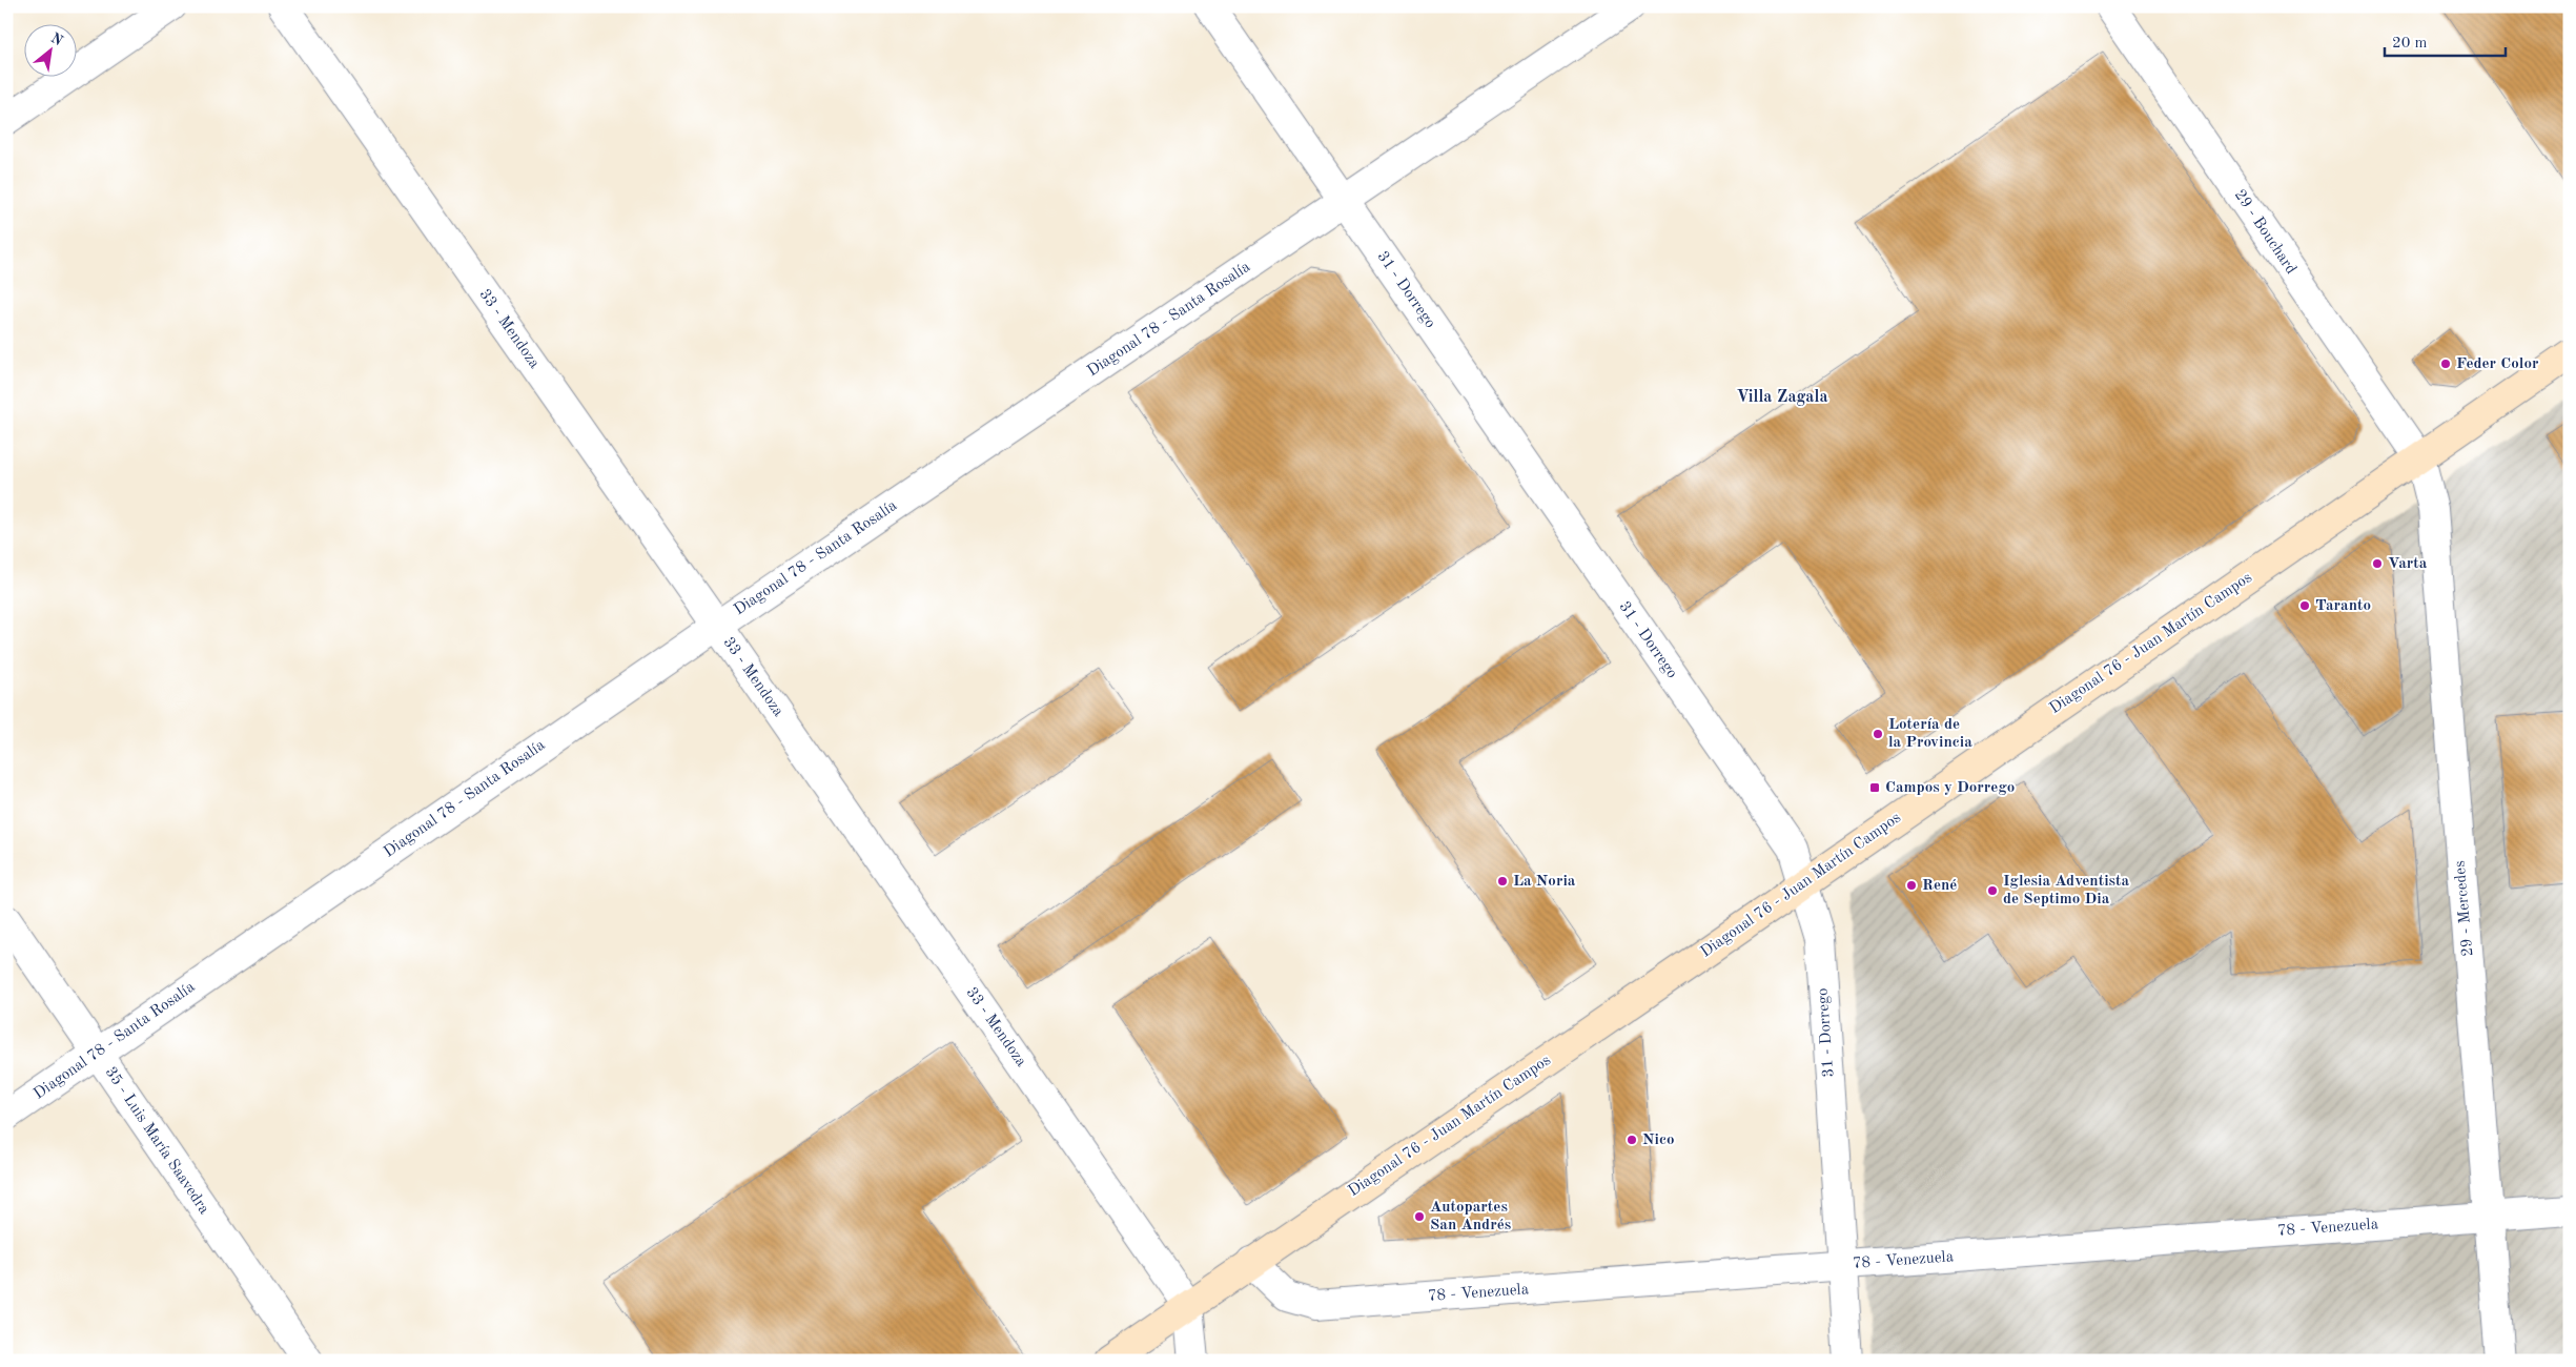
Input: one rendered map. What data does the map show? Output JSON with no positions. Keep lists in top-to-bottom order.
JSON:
{
  "streets": {
    "main road": ["Diagonal 76 - Juan Martín Campos"],
    "street": [
      "29 - Bouchard",
      "31 - Dorrego",
      "Diagonal 78 - Santa Rosalía",
      "33 - Mendoza",
      "29 - Mercedes",
      "35 - Luis María Saavedra",
      "78 - Venezuela"
    ]
  },
  "crossings": [
    ["29 - Bouchard", "Diagonal 76 - Juan Martín Campos"],
    ["29 - Bouchard", "29 - Mercedes"],
    ["31 - Dorrego", "Diagonal 78 - Santa Rosalía"],
    ["31 - Dorrego", "Diagonal 76 - Juan Martín Campos"],
    ["31 - Dorrego", "78 - Venezuela"],
    ["Diagonal 78 - Santa Rosalía", "33 - Mendoza"],
    ["Diagonal 78 - Santa Rosalía", "35 - Luis María Saavedra"],
    ["33 - Mendoza", "Diagonal 76 - Juan Martín Campos"],
    ["Diagonal 76 - Juan Martín Campos", "29 - Mercedes"],
    ["Diagonal 76 - Juan Martín Campos", "78 - Venezuela"],
    ["29 - Mercedes", "78 - Venezuela"]
  ],
  "districts": ["Villa Zagala"],
  "places": {
    "other": [
      "Feder Color",
      "Varta",
      "Taranto",
      "Lotería de la Provincia",
      "La Noria",
      "René",
      "Iglesia Adventista de Septimo Dia",
      "Nico",
      "Autopartes San Andrés"
    ],
    "transit": ["Campos y Dorrego"]
  },
  "scale_bar": "20 m",
  "north": "top right"
}
